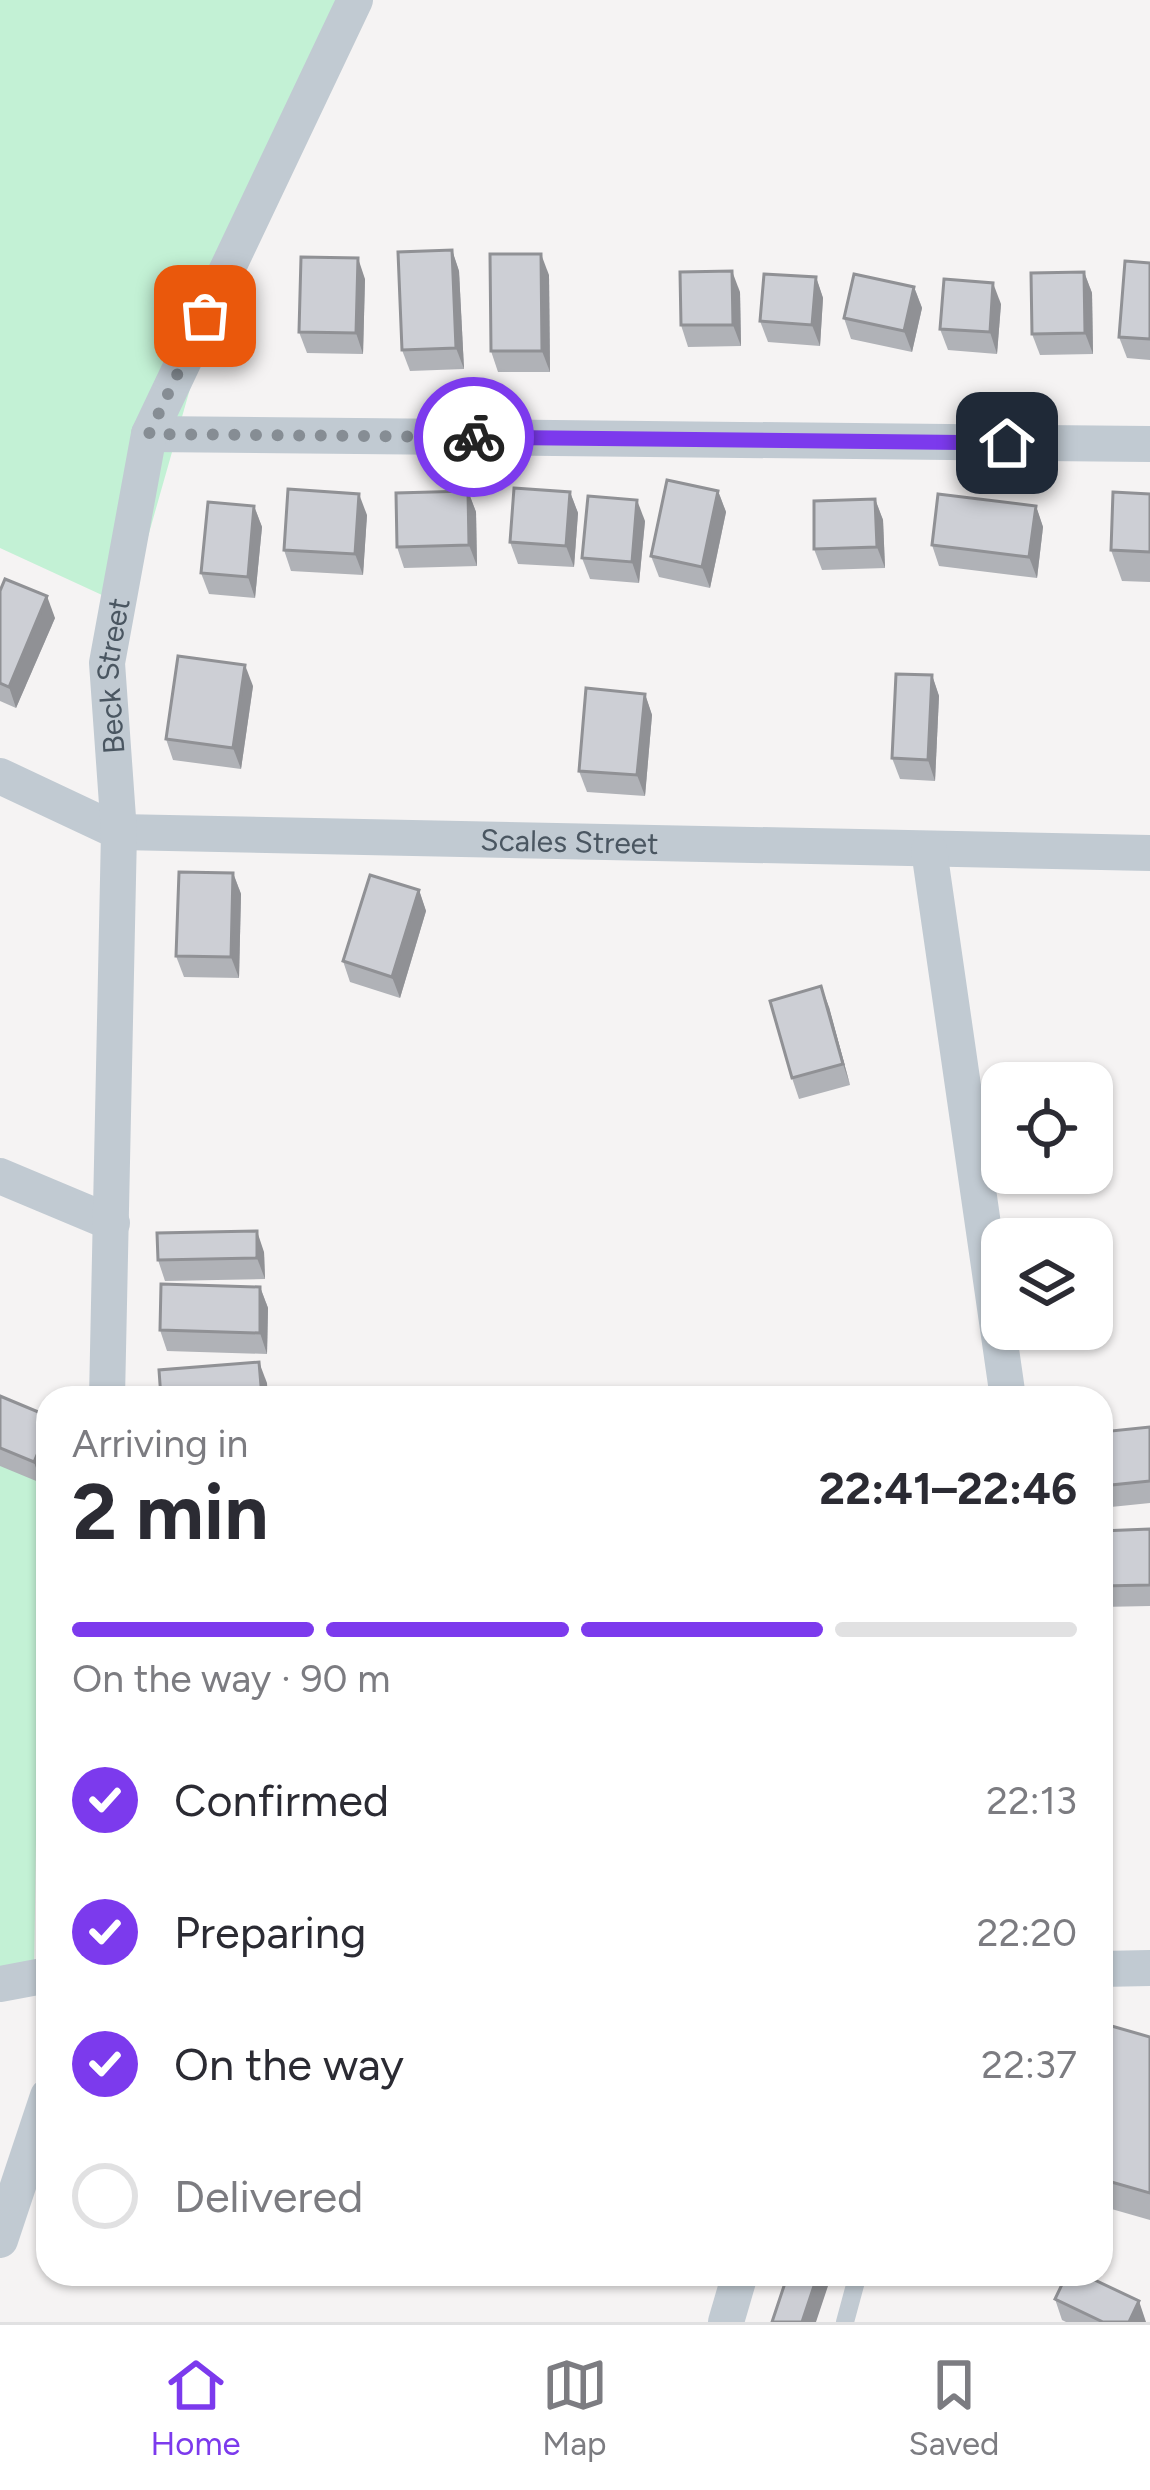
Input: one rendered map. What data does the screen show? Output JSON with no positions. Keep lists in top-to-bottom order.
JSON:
{
  "streets": {
    "street": ["Beck Street", "Scales Street"]
  },
  "crossings": [
    ["Beck Street", "Scales Street"]
  ],
  "page": {
    "heading": ["2 min", "Arriving in", "22:41–22:46"],
    "bar": "On the way · 90 m",
    "list": [
      ["Confirmed", "22:13"],
      ["Preparing", "22:20"],
      ["On the way", "22:37"],
      "Delivered"
    ],
    "tabs": ["Home", "Map", "Saved"]
  }
}
